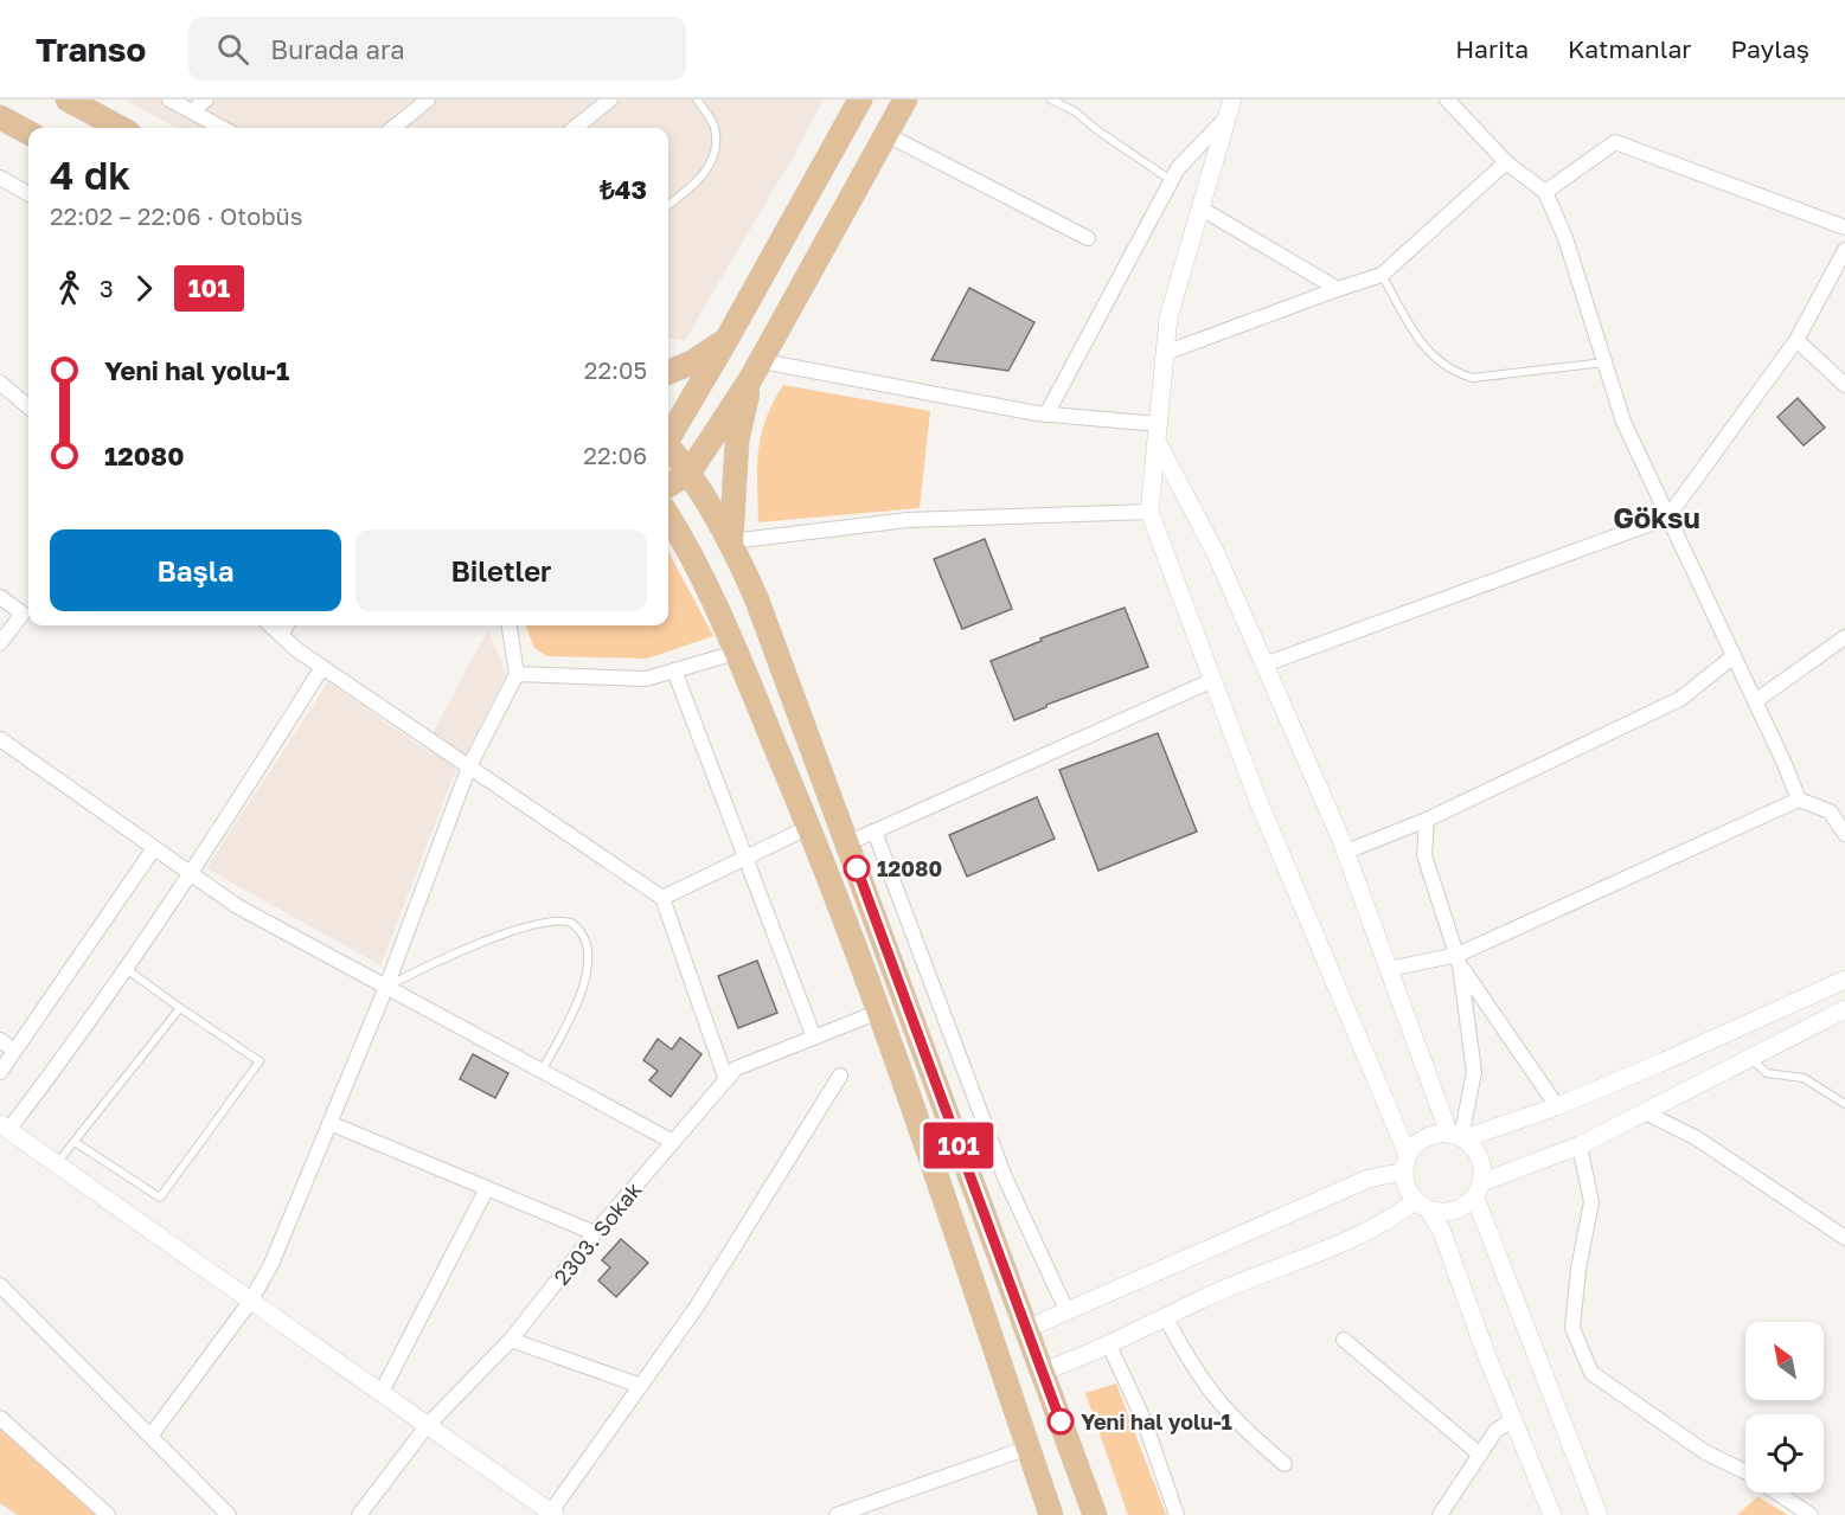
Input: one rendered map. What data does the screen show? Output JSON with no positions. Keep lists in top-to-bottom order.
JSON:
{
  "streets": {
    "street": ["2303. Sokak"]
  },
  "districts": ["Göksu"],
  "places": ["12080", "Yeni hal yolu-1"],
  "lines": ["bus line 101"],
  "north": "top left",
  "page": {
    "header": "Transo",
    "search": "Burada ara",
    "nav": ["Harita", "Katmanlar", "Paylaş"],
    "on_map": "101",
    "heading": ["4 dk", "22:02 – 22:06 · Otobüs", "₺43"],
    "legs": ["3", "101"],
    "list": [
      {
        "name": "Yeni hal yolu-1",
        "value": "22:05"
      },
      {
        "name": "12080",
        "value": "22:06"
      }
    ],
    "buttons": ["Başla", "Biletler"]
  }
}
